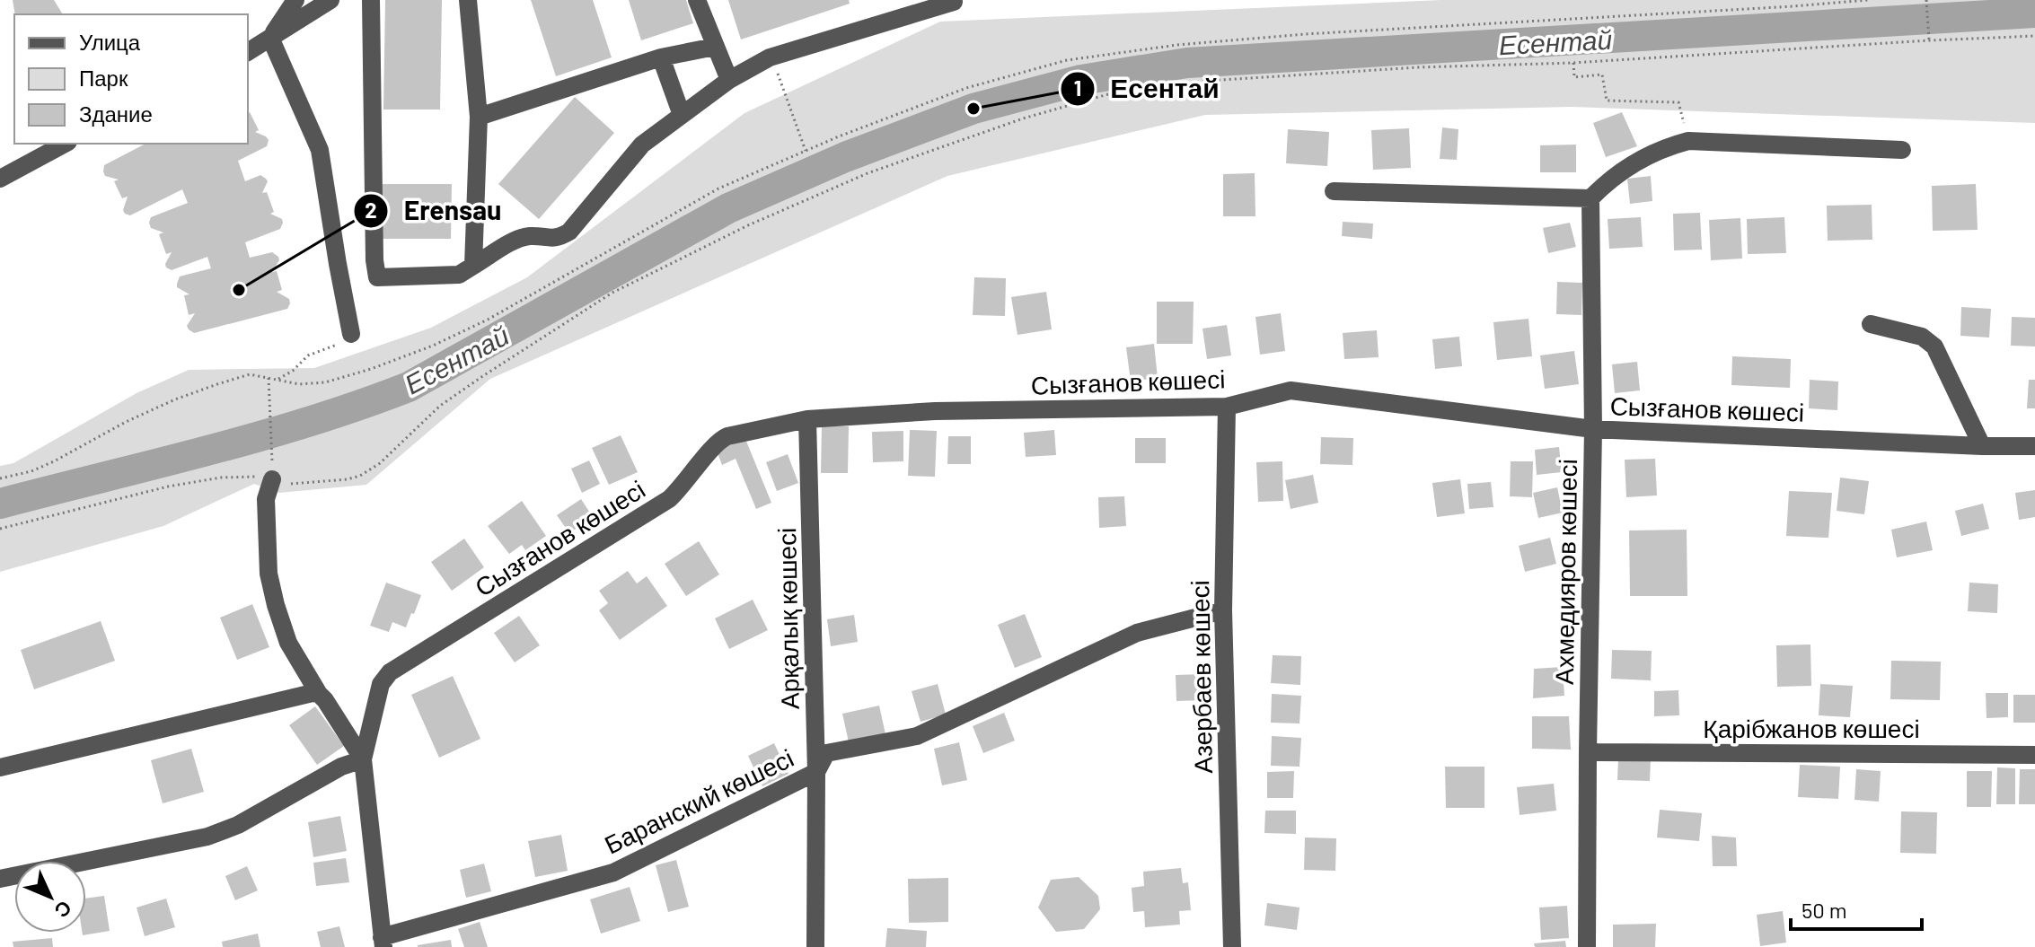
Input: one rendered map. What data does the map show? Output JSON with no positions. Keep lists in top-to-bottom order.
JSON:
{
  "streets": {
    "street": [
      "Сызғанов көшесі",
      "Ахмедияров көшесі",
      "Арқалық көшесі",
      "Азербаев көшесі",
      "Қарібжанов көшесі",
      "Баранский көшесі"
    ]
  },
  "crossings": [
    ["Сызғанов көшесі", "Ахмедияров көшесі"],
    ["Сызғанов көшесі", "Арқалық көшесі"],
    ["Сызғанов көшесі", "Азербаев көшесі"],
    ["Ахмедияров көшесі", "Қарібжанов көшесі"],
    ["Арқалық көшесі", "Баранский көшесі"],
    ["Азербаев көшесі", "Баранский көшесі"]
  ],
  "water": ["Есентай"],
  "places": ["Есентай", "Erensau"],
  "legend": ["Улица", "Парк", "Здание"],
  "scale_bar": "50 m",
  "north": "bottom right"
}
